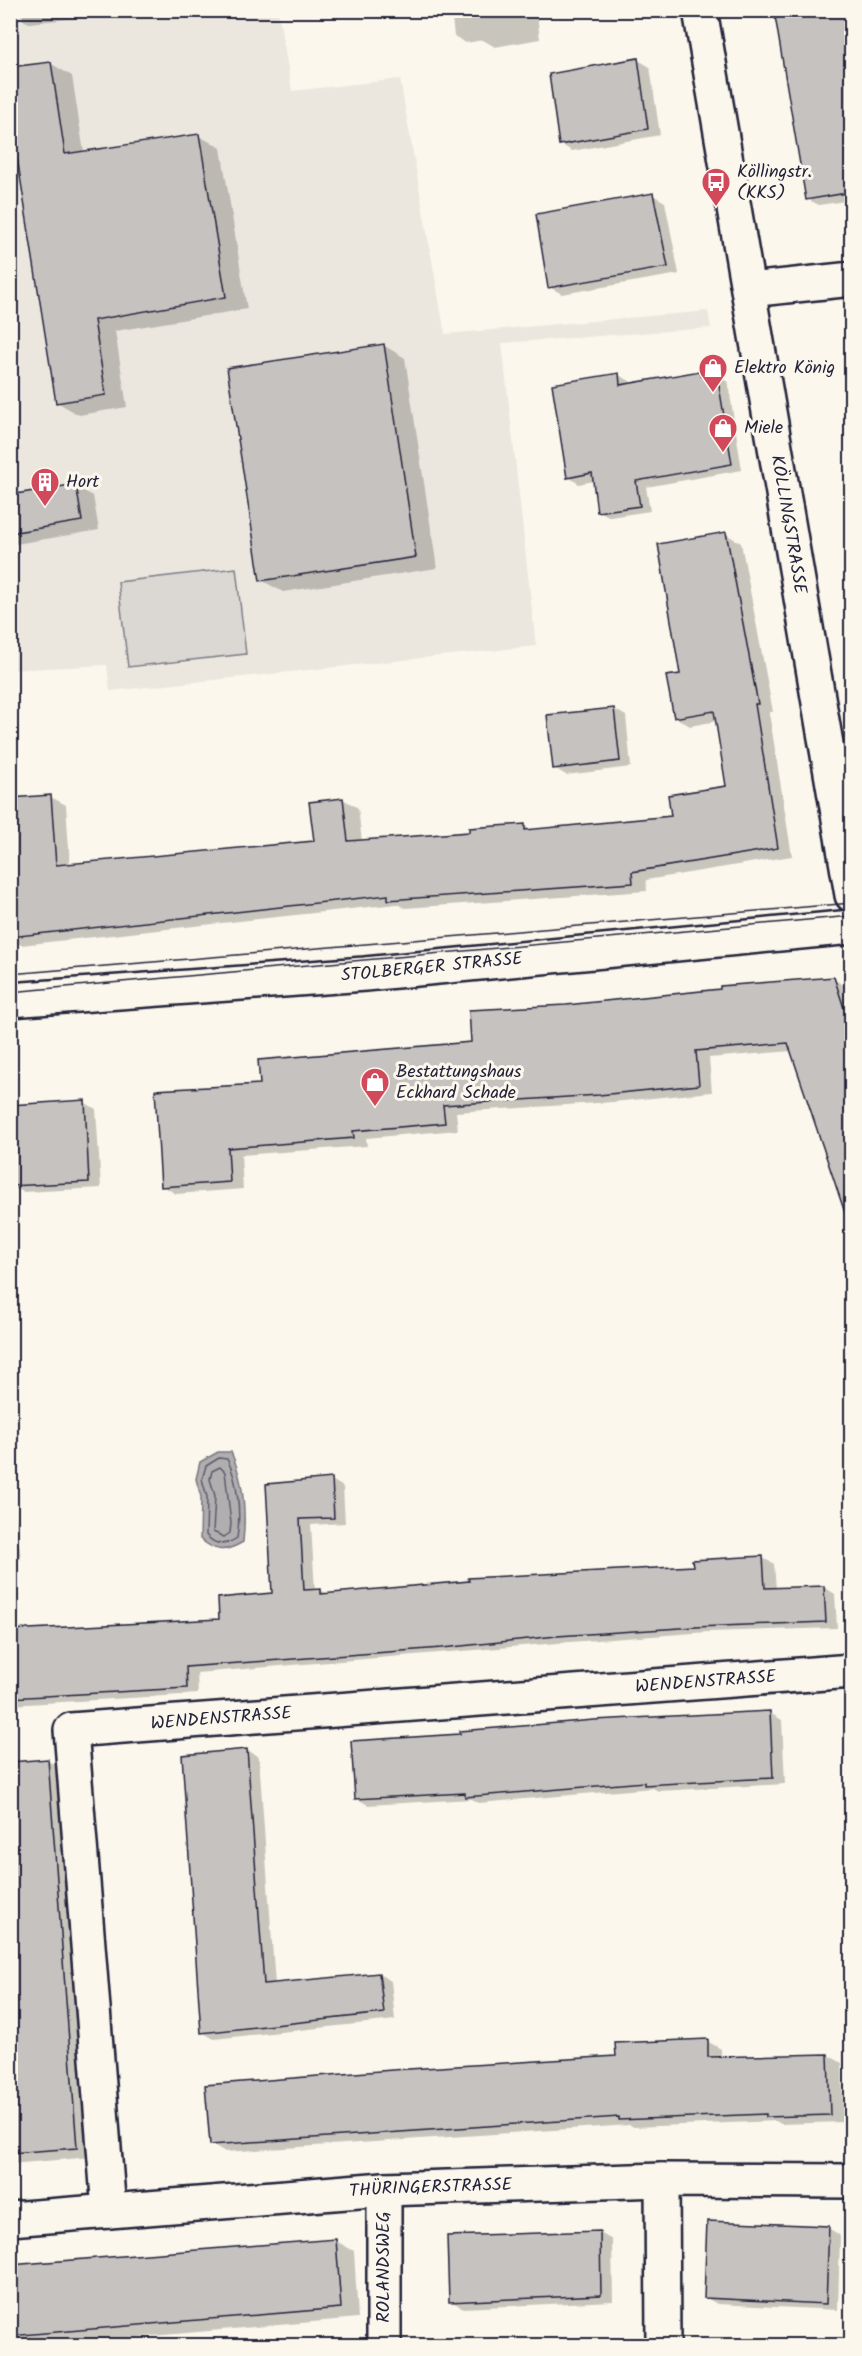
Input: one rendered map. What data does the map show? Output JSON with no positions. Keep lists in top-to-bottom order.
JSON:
{
  "streets": {
    "street": [
      "KÖLLINGSTRASSE",
      "STOLBERGER STRASSE",
      "WENDENSTRASSE",
      "THÜRINGERSTRASSE",
      "ROLANDSWEG"
    ]
  },
  "crossings": [
    ["WENDENSTRASSE", "THÜRINGERSTRASSE"],
    ["THÜRINGERSTRASSE", "ROLANDSWEG"]
  ],
  "places": {
    "bus stop": ["Köllingstr. (KKS)"],
    "shop": ["Elektro König", "Miele", "Bestattungshaus Eckhard Schade"],
    "building": ["Hort"]
  }
}
